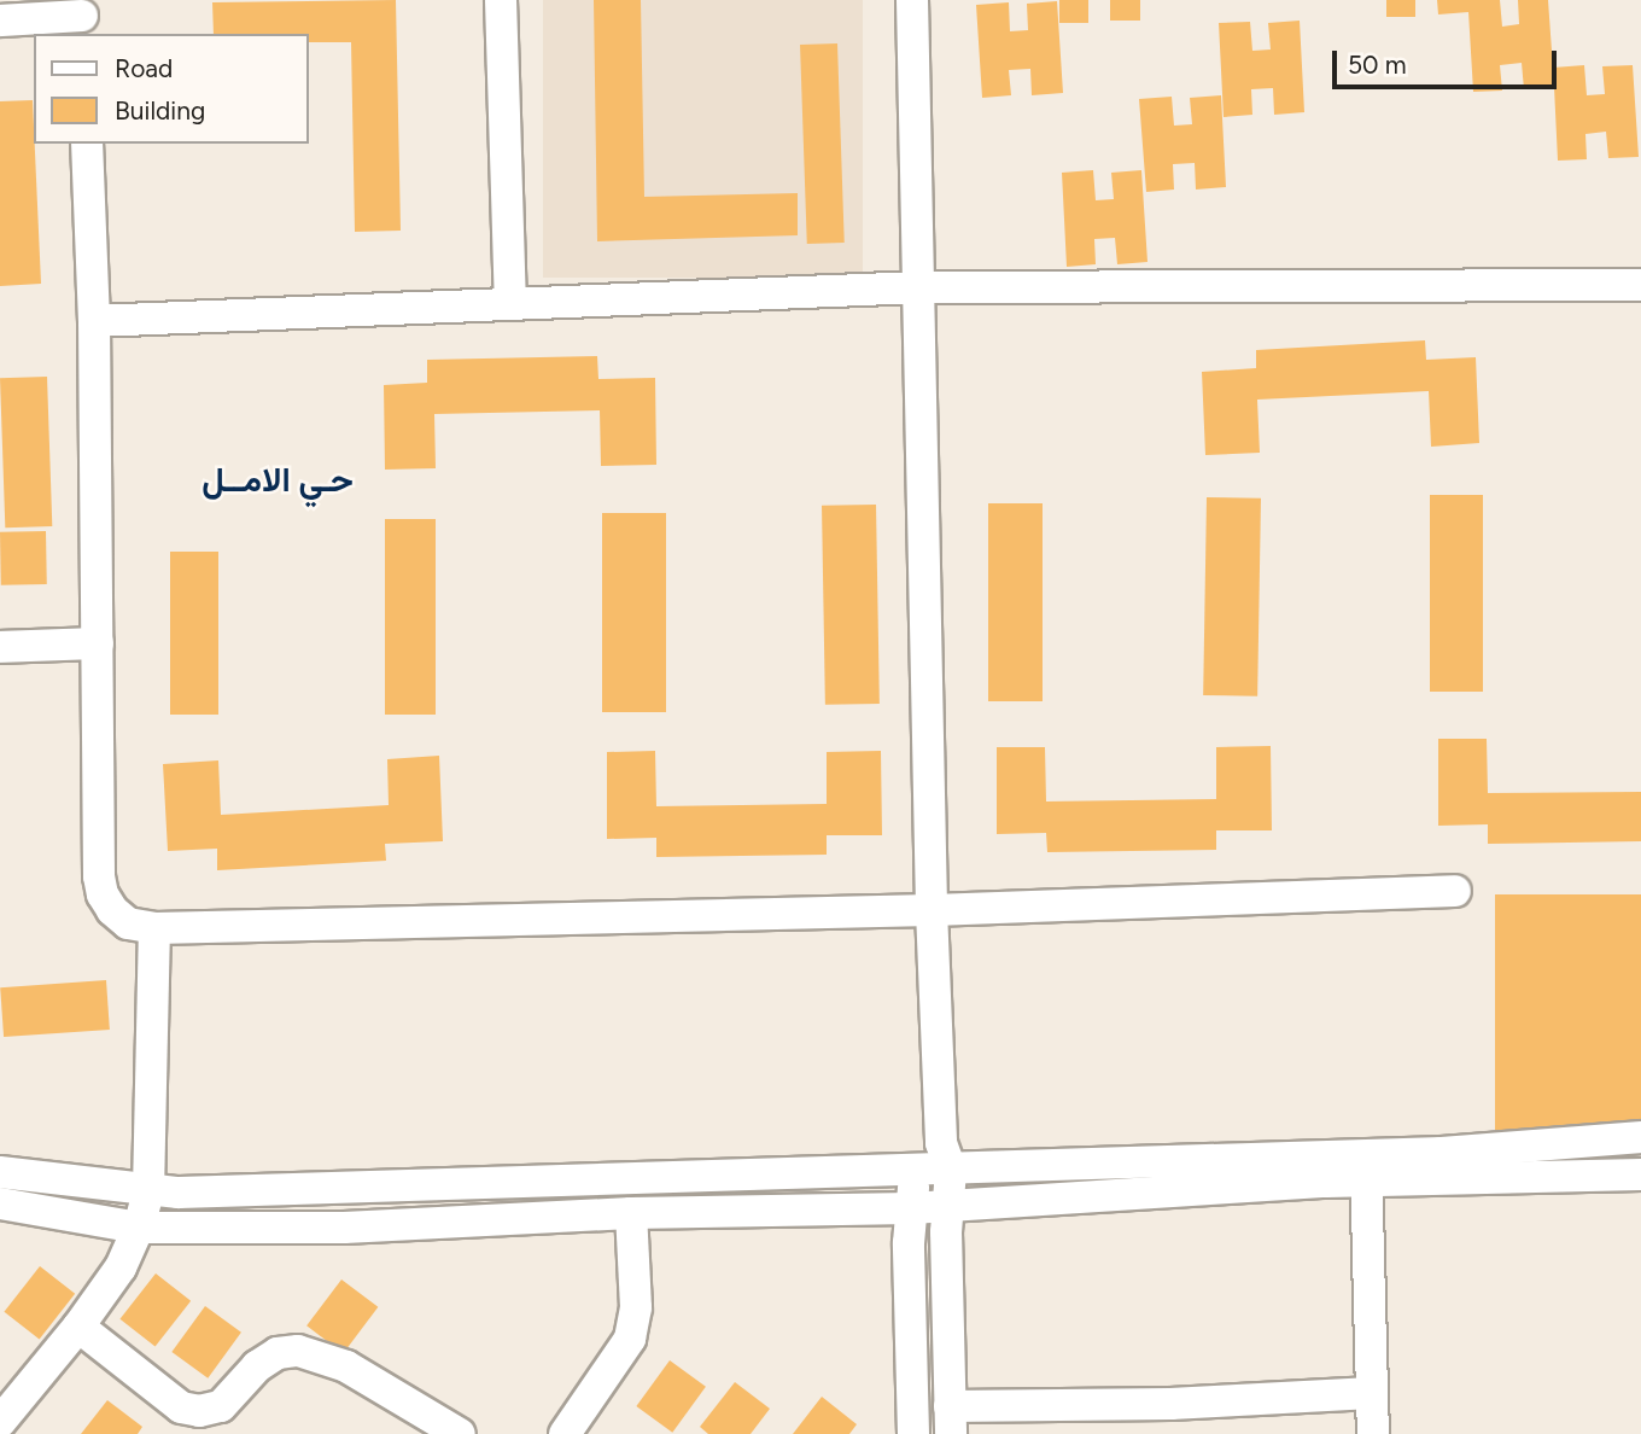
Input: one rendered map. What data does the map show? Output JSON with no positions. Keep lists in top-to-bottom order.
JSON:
{
  "districts": ["حـي الامــل"],
  "legend": ["Road", "Building"],
  "scale_bar": "50 m"
}
